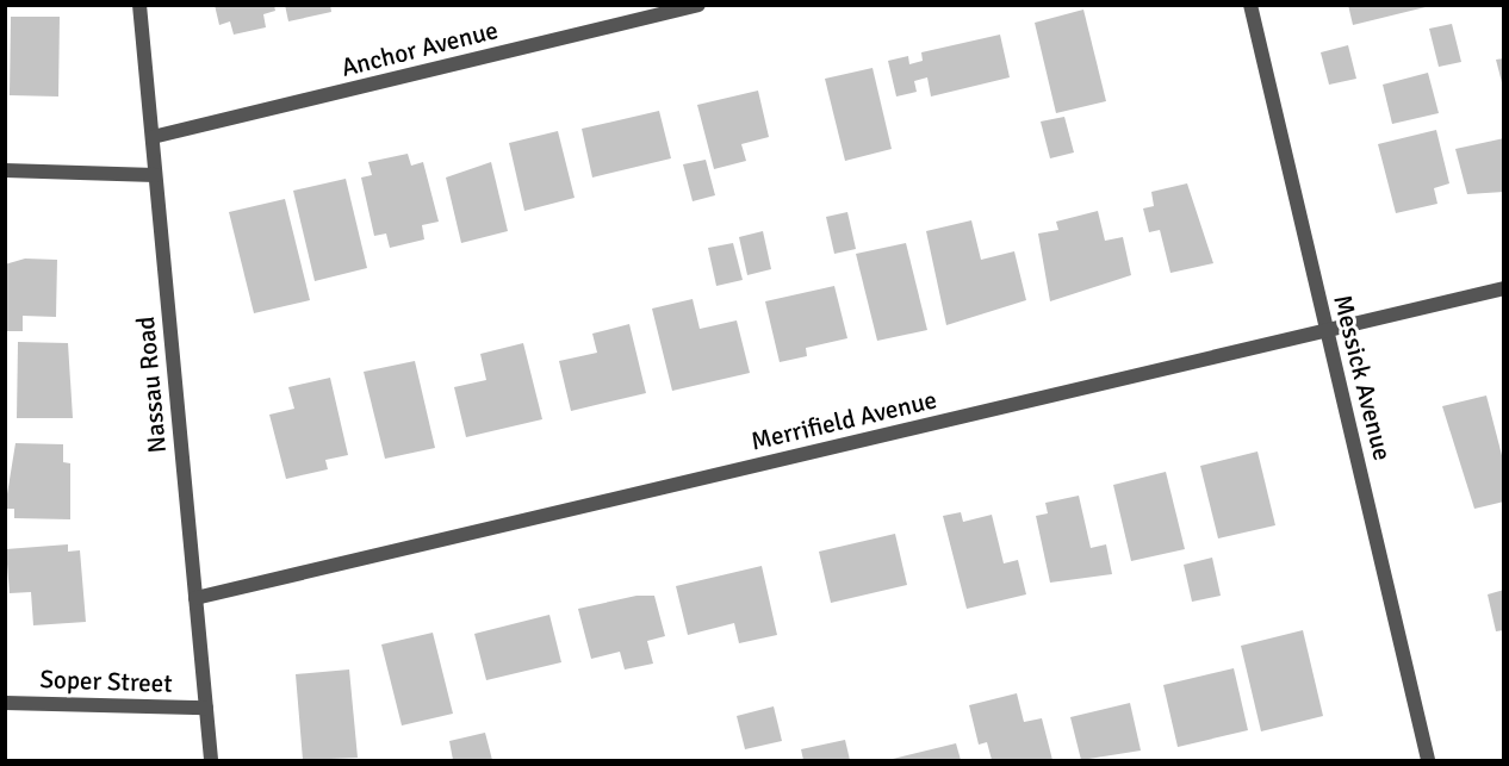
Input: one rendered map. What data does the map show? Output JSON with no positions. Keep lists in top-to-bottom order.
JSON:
{
  "streets": {
    "street": [
      "Anchor Avenue",
      "Messick Avenue",
      "Nassau Road",
      "Merrifield Avenue",
      "Soper Street"
    ]
  },
  "crossings": [
    ["Anchor Avenue", "Nassau Road"],
    ["Messick Avenue", "Merrifield Avenue"],
    ["Nassau Road", "Merrifield Avenue"],
    ["Nassau Road", "Soper Street"]
  ]
}
